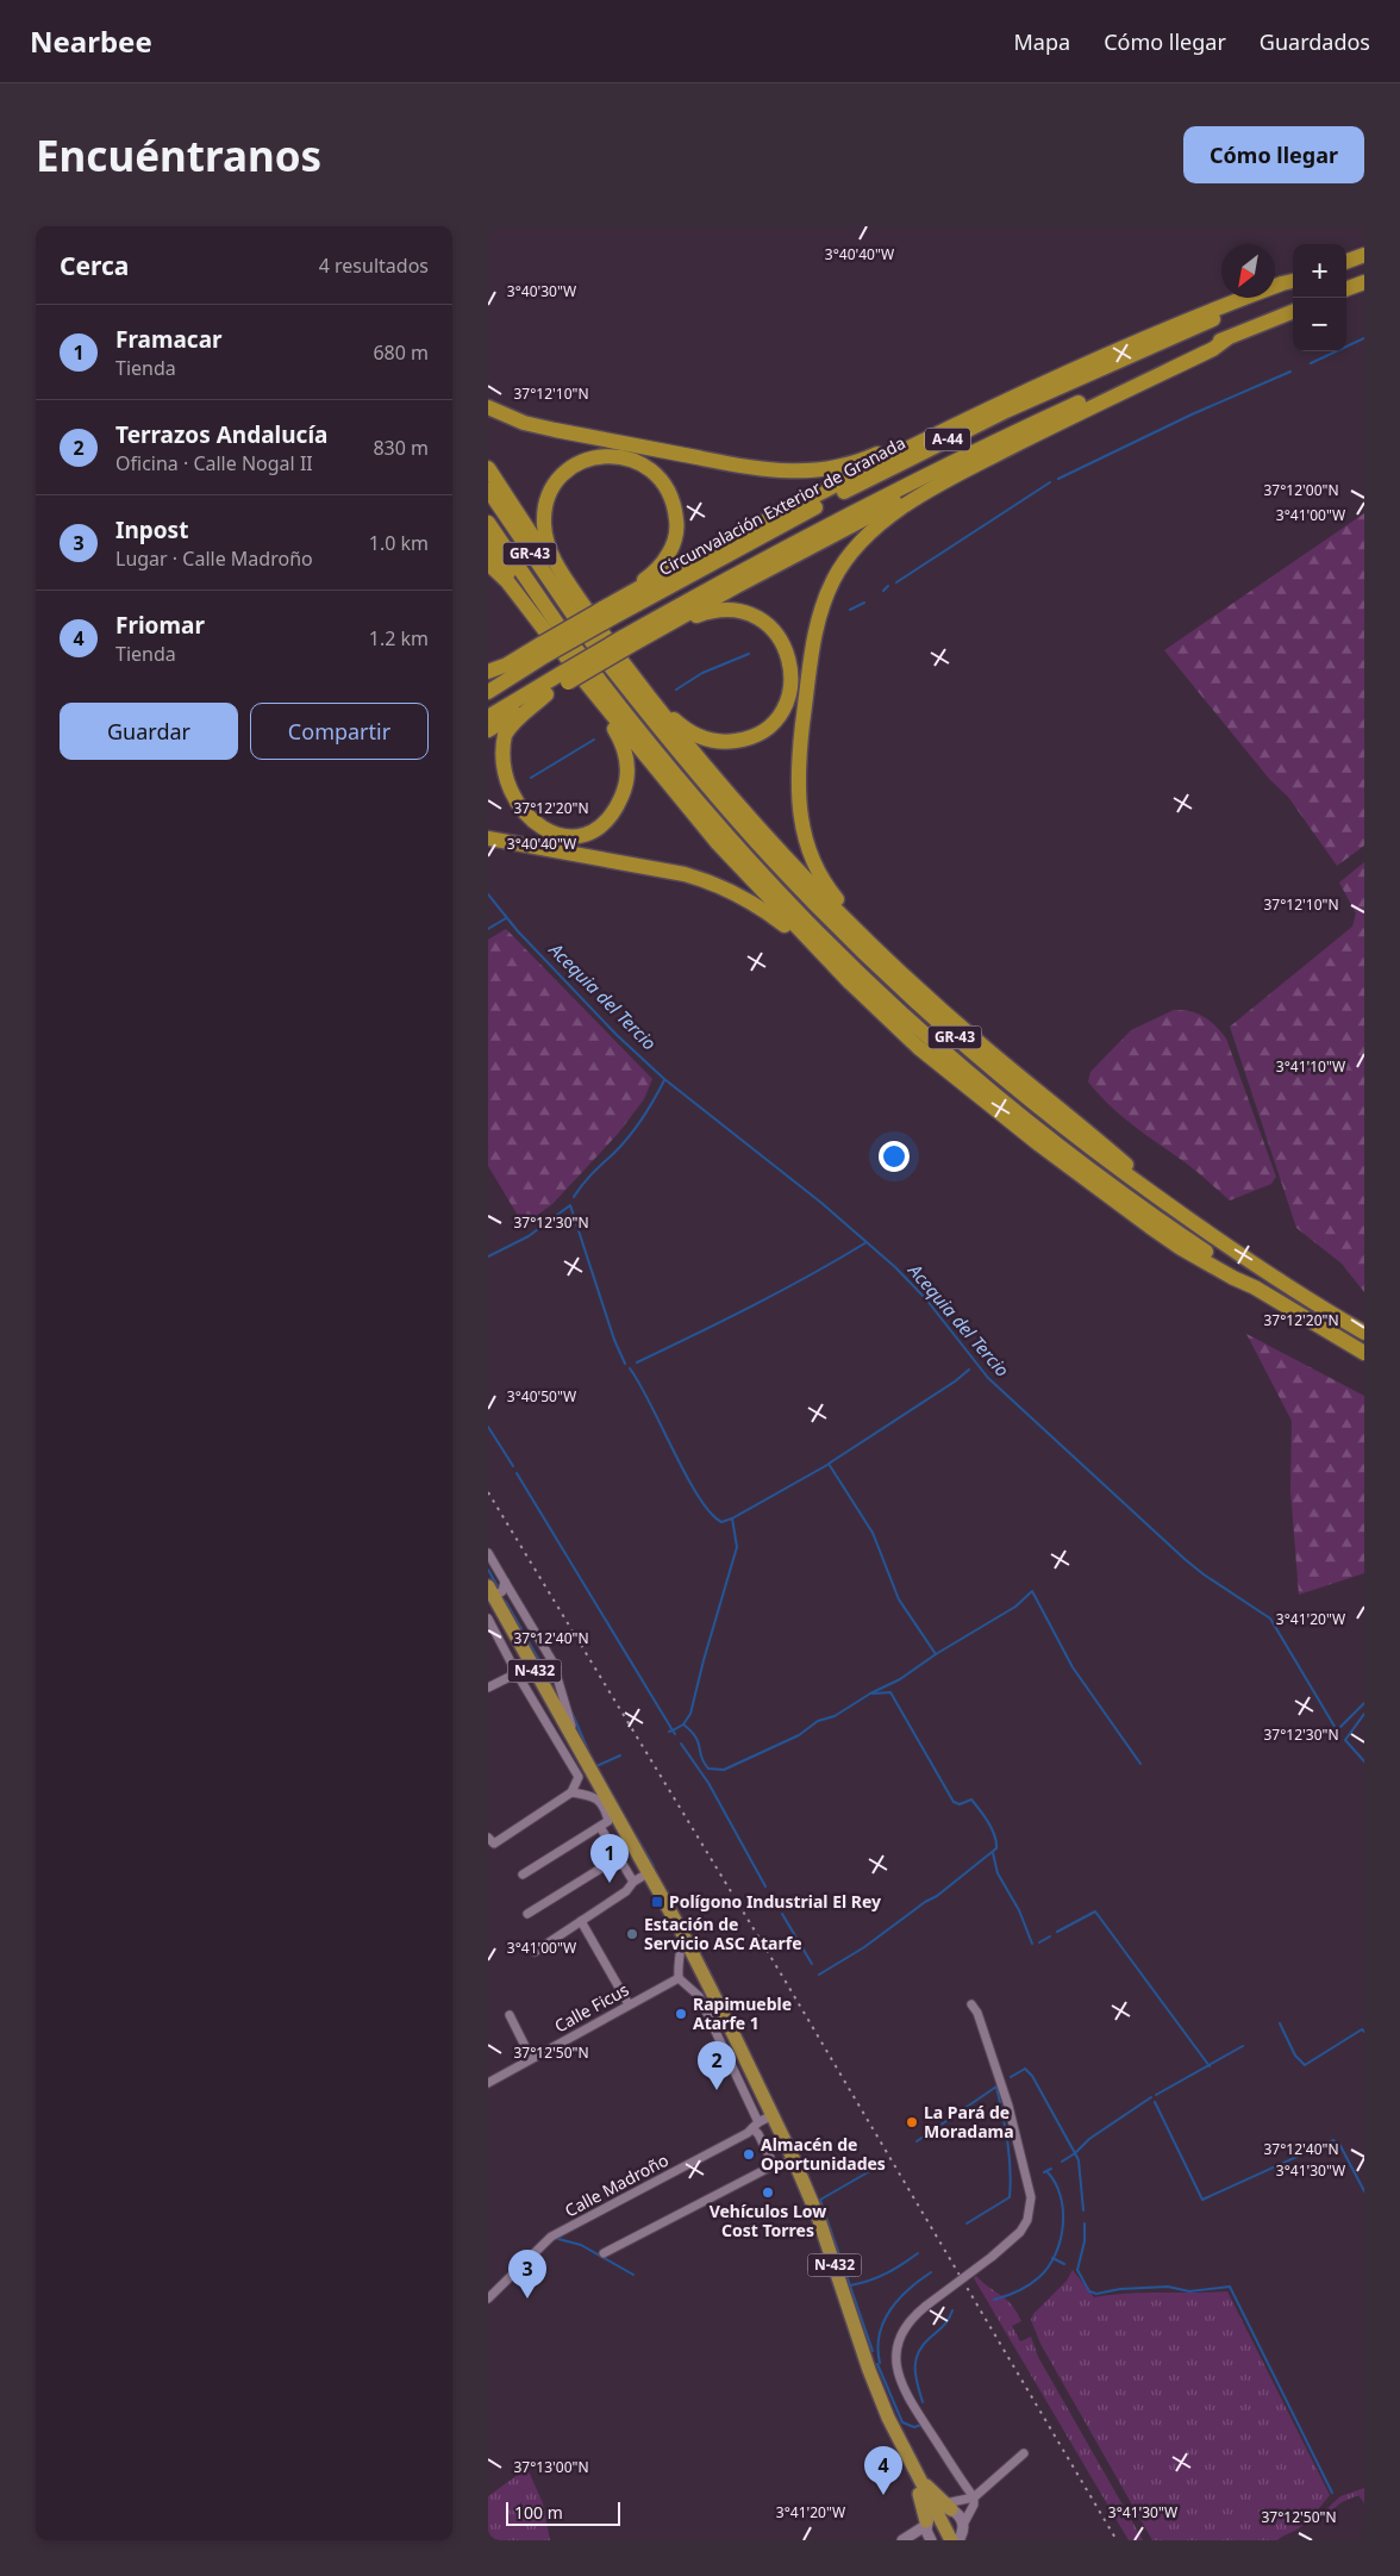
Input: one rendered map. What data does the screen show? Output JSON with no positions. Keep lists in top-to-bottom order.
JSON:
{
  "streets": {
    "highway": [
      "A-44",
      "Circunvalación Exterior de Granada",
      "GR-43",
      "N-432"
    ],
    "street": ["Calle Ficus", "Calle Madroño"]
  },
  "crossings": [
    ["Circunvalación Exterior de Granada", "GR-43"],
    ["N-432", "Calle Madroño"]
  ],
  "water": ["Acequia del Tercio"],
  "places": {
    "transit": ["Polígono Industrial El Rey"],
    "other": [
      "Estación de Servicio ASC Atarfe",
      "Rapimueble Atarfe 1",
      "La Pará de Moradama",
      "Almacén de Oportunidades",
      "Vehículos Low Cost Torres"
    ]
  },
  "scale_bar": "100 m",
  "north": "bottom left",
  "page": {
    "header": "Nearbee",
    "nav": ["Mapa", "Cómo llegar", "Guardados"],
    "buttons": [
      "Cómo llegar",
      ["Guardar", "Compartir"]
    ],
    "title": "Encuéntranos",
    "heading": ["Cerca", "4 resultados"],
    "map_buttons": ["+", "−"],
    "list": [
      {
        "mark": "1",
        "name": "Framacar",
        "note": "Tienda",
        "value": "680 m"
      },
      {
        "mark": "2",
        "name": "Terrazos Andalucía",
        "note": "Oficina · Calle Nogal II",
        "value": "830 m"
      },
      {
        "mark": "3",
        "name": "Inpost",
        "note": "Lugar · Calle Madroño",
        "value": "1.0 km"
      },
      {
        "mark": "4",
        "name": "Friomar",
        "note": "Tienda",
        "value": "1.2 km"
      }
    ],
    "pins": [
      "1",
      "2",
      "3",
      "4"
    ],
    "scale": "100 m"
  },
  "coordinates": [
    "3°40'40\"W",
    "3°40'30\"W",
    "37°12'10\"N",
    "37°12'00\"N",
    "3°41'00\"W",
    "37°12'20\"N",
    "3°41'10\"W",
    "37°12'30\"N",
    "3°40'50\"W",
    "3°41'20\"W",
    "37°12'40\"N",
    "37°12'50\"N",
    "3°41'30\"W",
    "37°13'00\"N"
  ]
}
